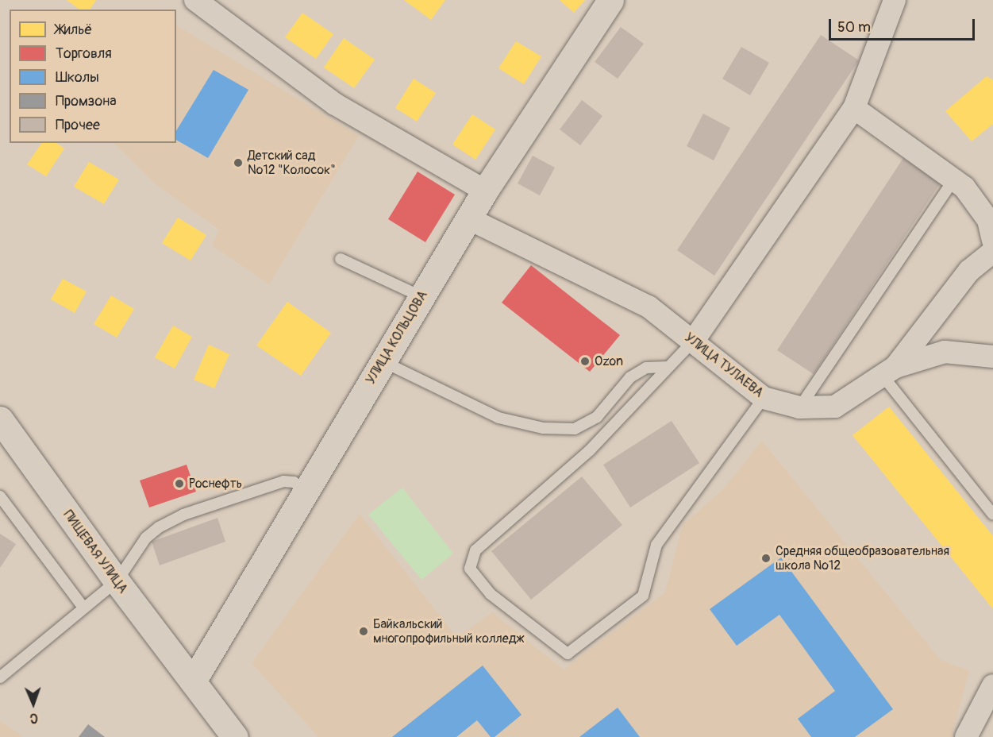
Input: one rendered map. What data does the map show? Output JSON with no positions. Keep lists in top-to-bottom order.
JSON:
{
  "streets": {
    "main road": ["УЛИЦА КОЛЬЦОВА", "ПИЩЕВАЯ УЛИЦА"],
    "street": ["УЛИЦА ТУЛАЕВА"]
  },
  "crossings": [
    ["УЛИЦА КОЛЬЦОВА", "УЛИЦА ТУЛАЕВА"],
    ["УЛИЦА КОЛЬЦОВА", "ПИЩЕВАЯ УЛИЦА"]
  ],
  "places": [
    "Детский сад №12 \"Колосок\"",
    "Ozon",
    "Роснефть",
    "Средняя общеобразовательная школа №12",
    "Байкальский многопрофильный колледж"
  ],
  "legend": [
    "Жильё",
    "Торговля",
    "Школы",
    "Промзона",
    "Прочее"
  ],
  "scale_bar": "50 m",
  "north": "bottom"
}
